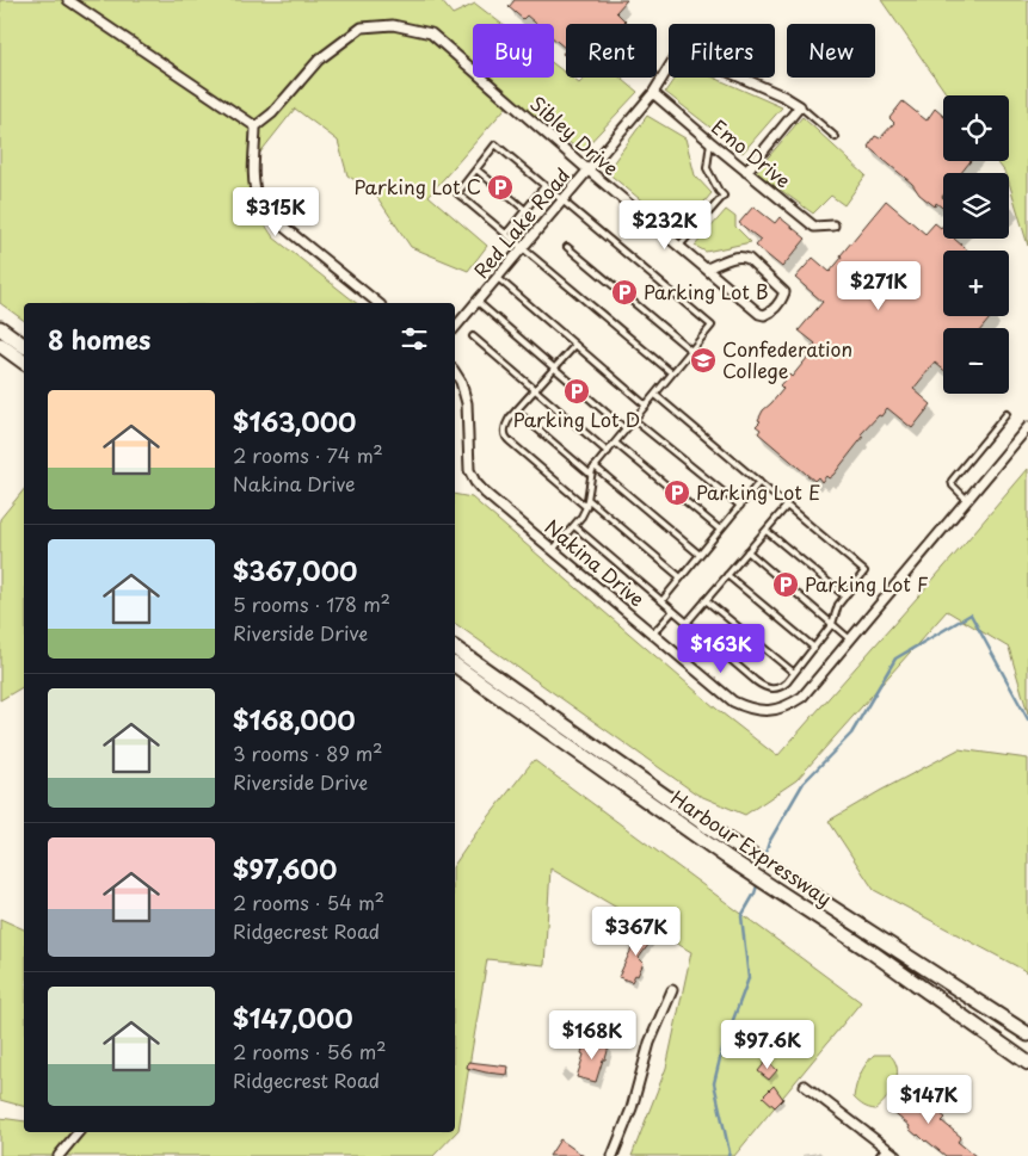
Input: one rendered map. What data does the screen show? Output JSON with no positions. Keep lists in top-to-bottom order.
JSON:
{
  "streets": {
    "main road": ["Harbour Expressway"],
    "street": [
      "Sibley Drive",
      "Emo Drive",
      "Red Lake Road",
      "Nakina Drive"
    ]
  },
  "crossings": [
    ["Sibley Drive", "Red Lake Road"],
    ["Emo Drive", "Red Lake Road"]
  ],
  "places": {
    "parking": [
      "Parking Lot C",
      "Parking Lot B",
      "Parking Lot D",
      "Parking Lot E",
      "Parking Lot F"
    ],
    "school or university": ["Confederation College"]
  },
  "page": {
    "chip": [
      "Buy",
      "Rent",
      "Filters",
      "New"
    ],
    "map_buttons": ["+", "−"],
    "price": [
      "$315K",
      "$232K",
      "$271K",
      "$163K",
      "$367K",
      "$168K",
      "$97.6K",
      "$147K"
    ],
    "heading": "8 homes",
    "list": [
      {
        "name": "$163,000",
        "note": "2 rooms · 74 m² · Nakina Drive"
      },
      {
        "name": "$367,000",
        "note": "5 rooms · 178 m² · Riverside Drive"
      },
      {
        "name": "$168,000",
        "note": "3 rooms · 89 m² · Riverside Drive"
      },
      {
        "name": "$97,600",
        "note": "2 rooms · 54 m² · Ridgecrest Road"
      },
      {
        "name": "$147,000",
        "note": "2 rooms · 56 m² · Ridgecrest Road"
      }
    ]
  }
}
